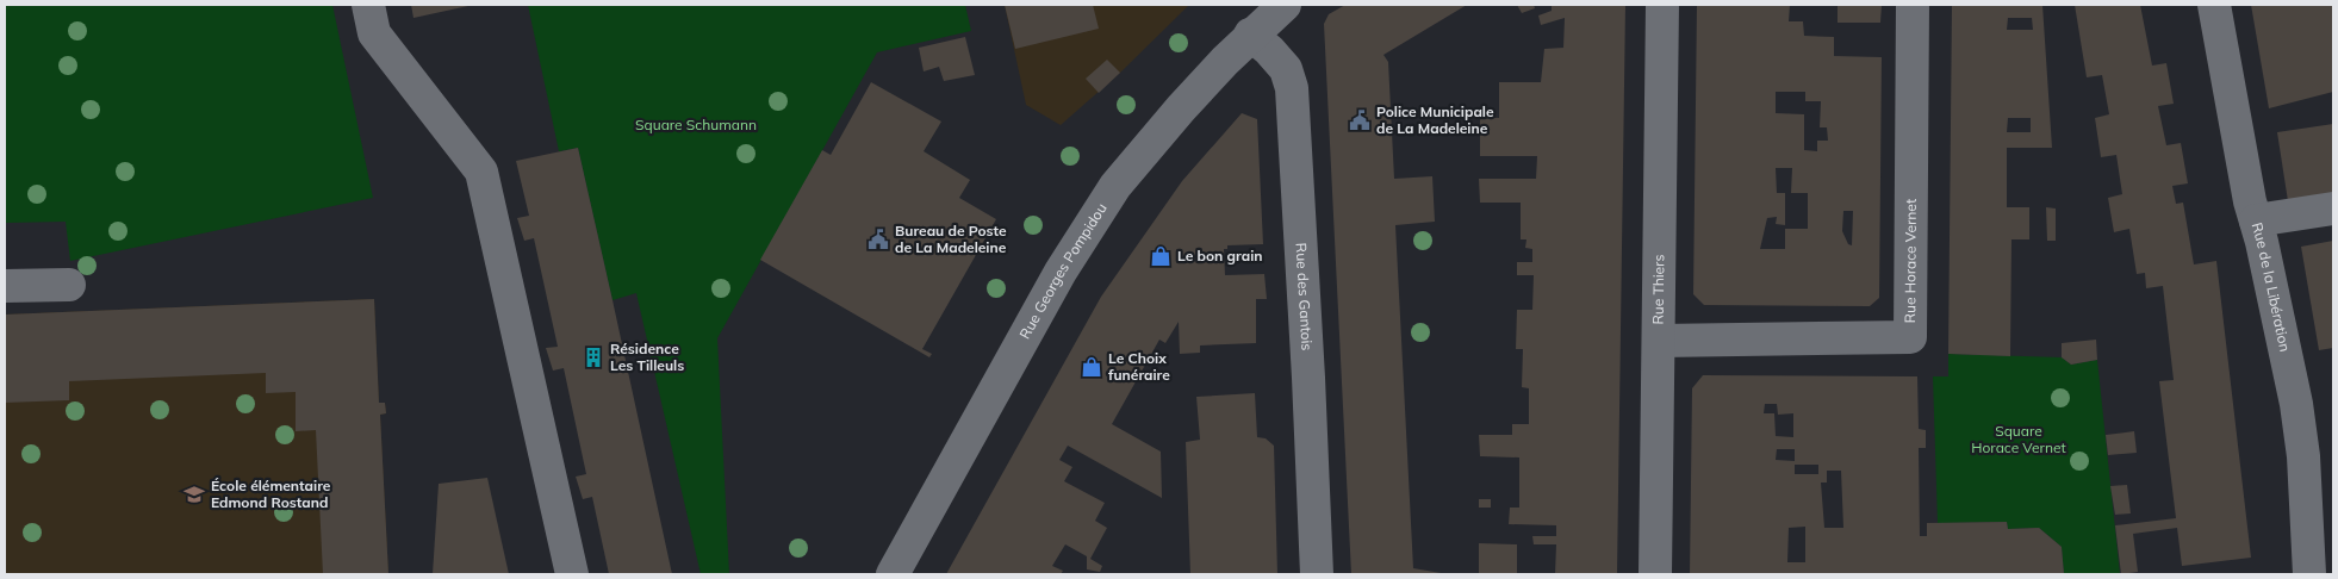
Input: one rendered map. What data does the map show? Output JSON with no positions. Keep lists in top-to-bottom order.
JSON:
{
  "streets": {
    "street": [
      "Rue Horace Vernet",
      "Rue Georges Pompidou",
      "Rue de la Libération",
      "Rue Thiers",
      "Rue des Gantois"
    ]
  },
  "crossings": [
    ["Rue Horace Vernet", "Rue Thiers"],
    ["Rue Georges Pompidou", "Rue des Gantois"]
  ],
  "parks": ["Square Schumann", "Square Horace Vernet"],
  "places": {
    "public building": ["Police Municipale de La Madeleine", "Bureau de Poste de La Madeleine"],
    "shop": ["Le bon grain", "Le Choix funéraire"],
    "building": ["Résidence Les Tilleuls"],
    "school or university": ["École élémentaire Edmond Rostand"]
  }
}
